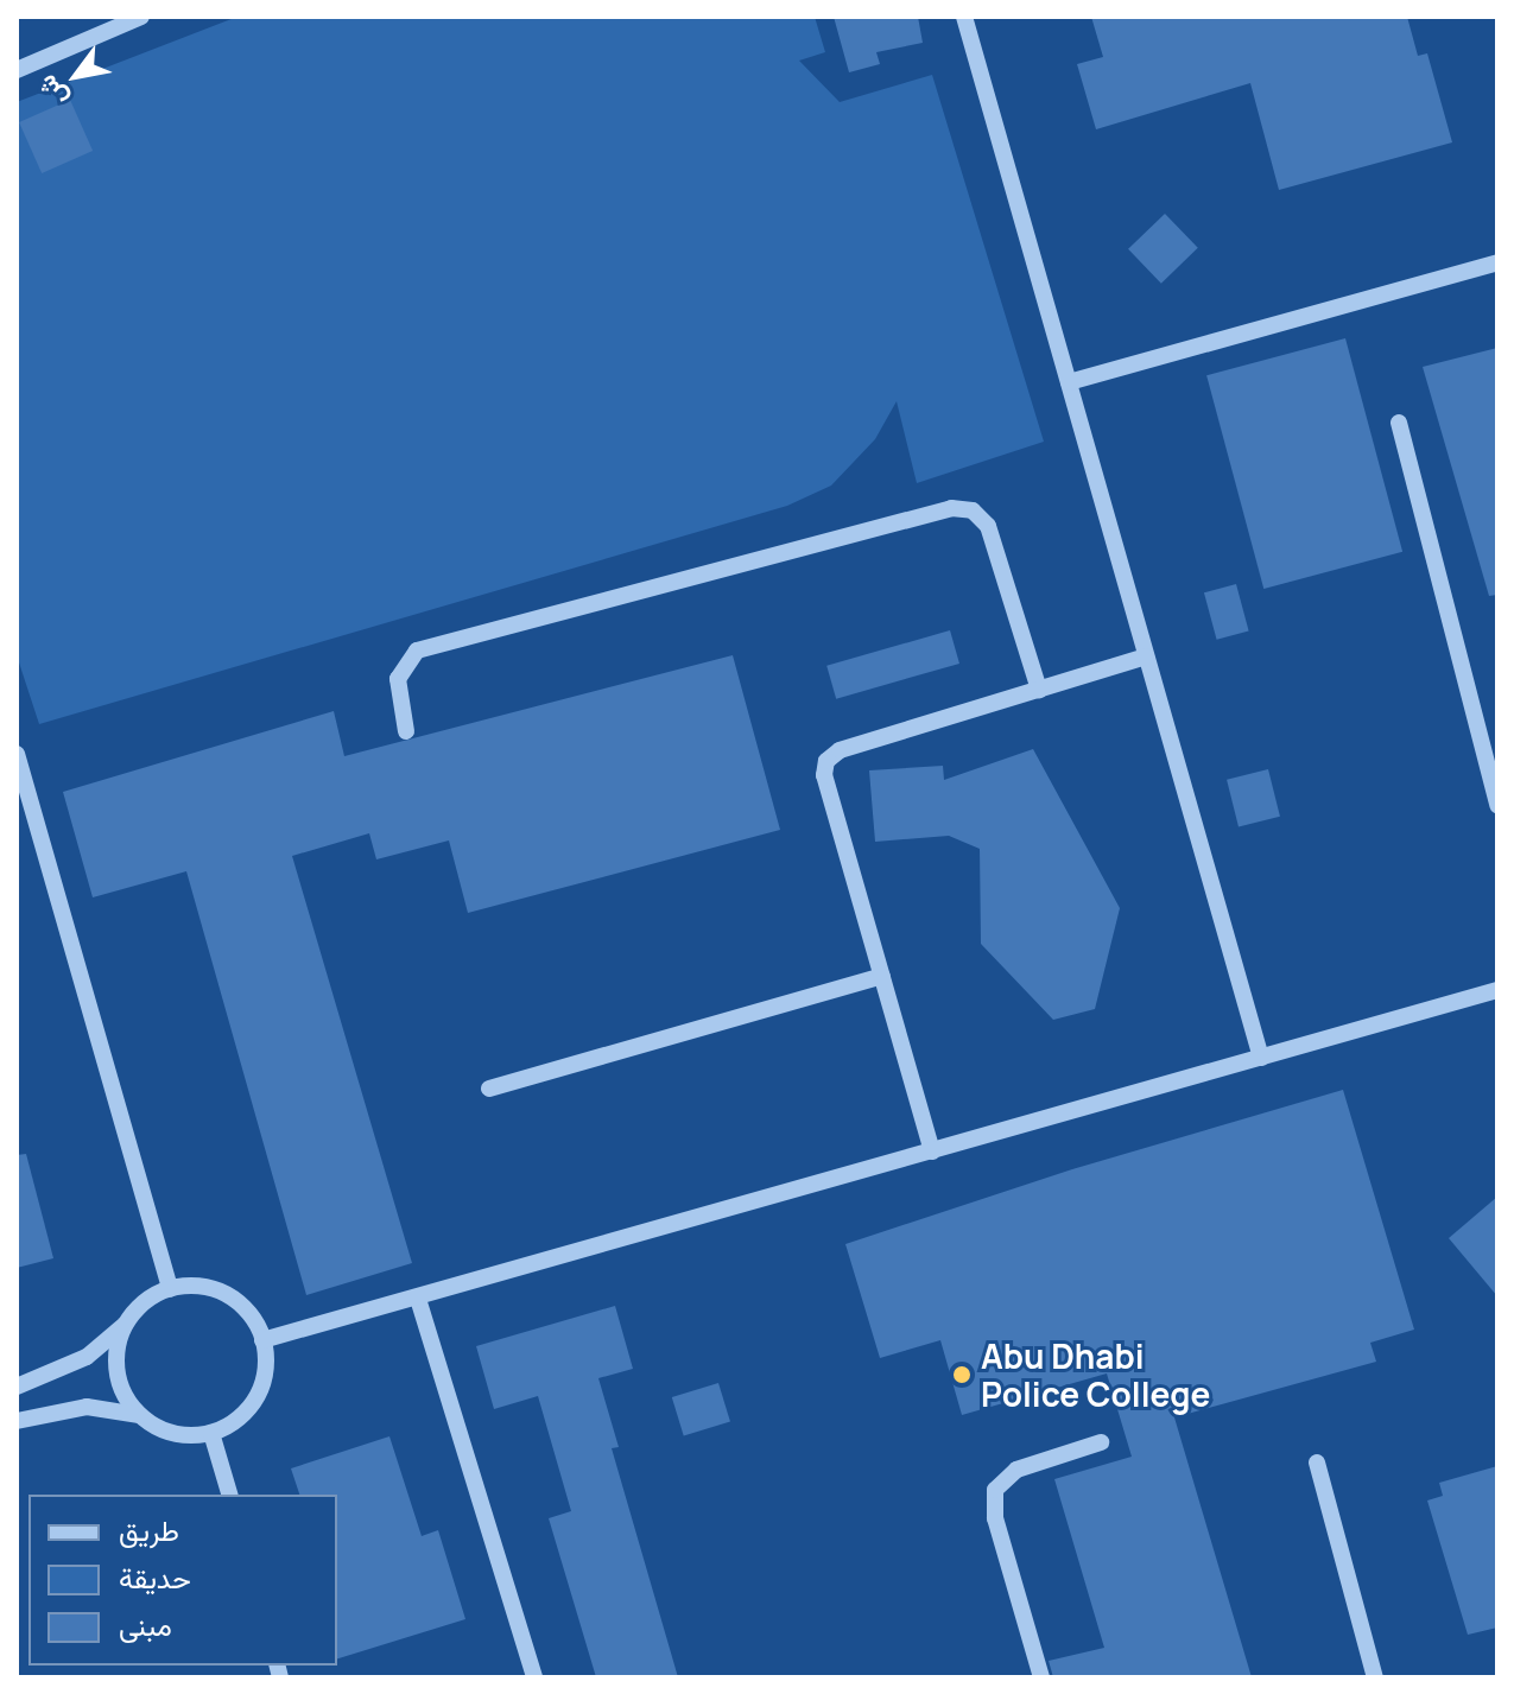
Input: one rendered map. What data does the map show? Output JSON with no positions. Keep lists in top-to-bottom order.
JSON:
{
  "places": ["Abu Dhabi Police College"],
  "legend": ["طريق", "حديقة", "مبنى"],
  "north": "bottom left"
}
